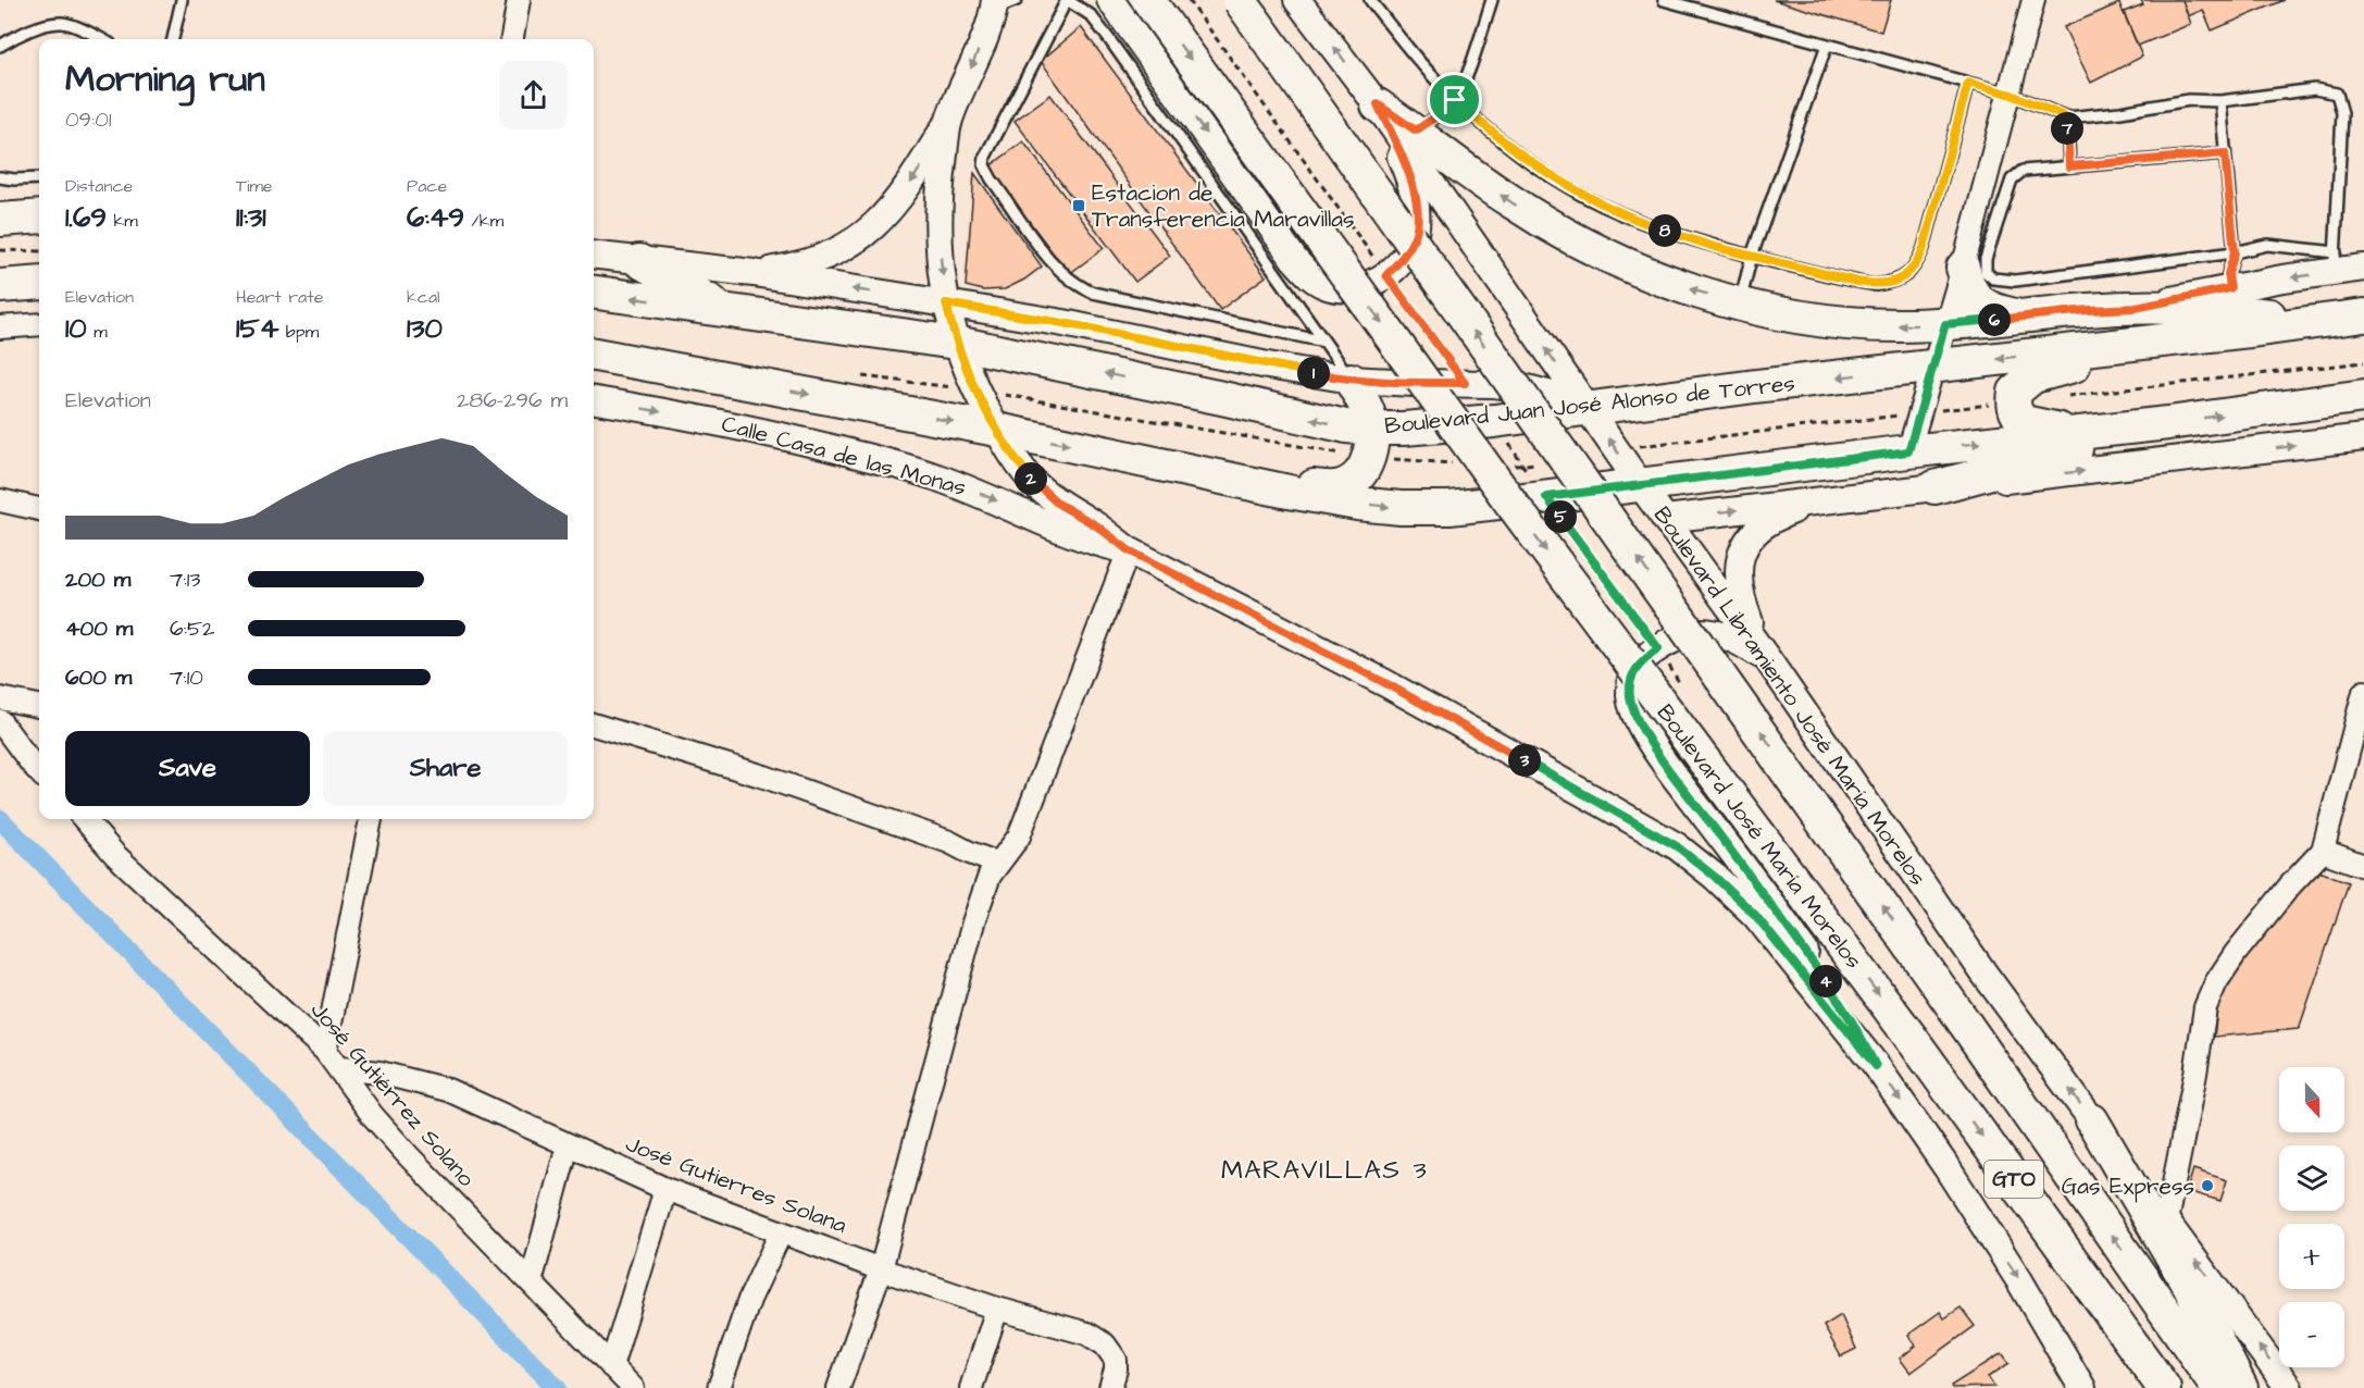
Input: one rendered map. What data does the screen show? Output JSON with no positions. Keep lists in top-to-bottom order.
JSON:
{
  "streets": {
    "main road": ["Boulevard Juan José Alonso de Torres", "Boulevard José María Morelos", "GTO"],
    "street": [
      "Calle Casa de las Monas",
      "Boulevard Libramiento José María Morelos",
      "José Gutiérrez Solano",
      "José Gutierres Solana"
    ]
  },
  "crossings": [
    ["Boulevard Juan José Alonso de Torres", "Boulevard Libramiento José María Morelos"],
    ["José Gutiérrez Solano", "José Gutierres Solana"]
  ],
  "districts": ["MARAVILLAS 3"],
  "places": {
    "transit": ["Estacion de Transferencia Maravillas"],
    "other": ["Gas Express"]
  },
  "north": "bottom",
  "page": {
    "heading": ["Morning run", "09:01"],
    "pins": [
      "7",
      "8",
      "6",
      "1",
      "2",
      "5",
      "3",
      "4"
    ],
    "stats": [
      ["Distance", "1.69 km"],
      ["Time", "11:31"],
      ["Pace", "6:49 /km"],
      ["Elevation", "10 m"],
      ["Heart rate", "154 bpm"],
      ["kcal", "130"]
    ],
    "chart": ["Elevation", "286–296 m"],
    "list": [
      {
        "name": "200 m",
        "note": "7:13"
      },
      {
        "name": "400 m",
        "note": "6:52"
      },
      {
        "name": "600 m",
        "note": "7:10"
      }
    ],
    "buttons": ["Save", "Share"],
    "map_buttons": ["+", "−"]
  }
}
